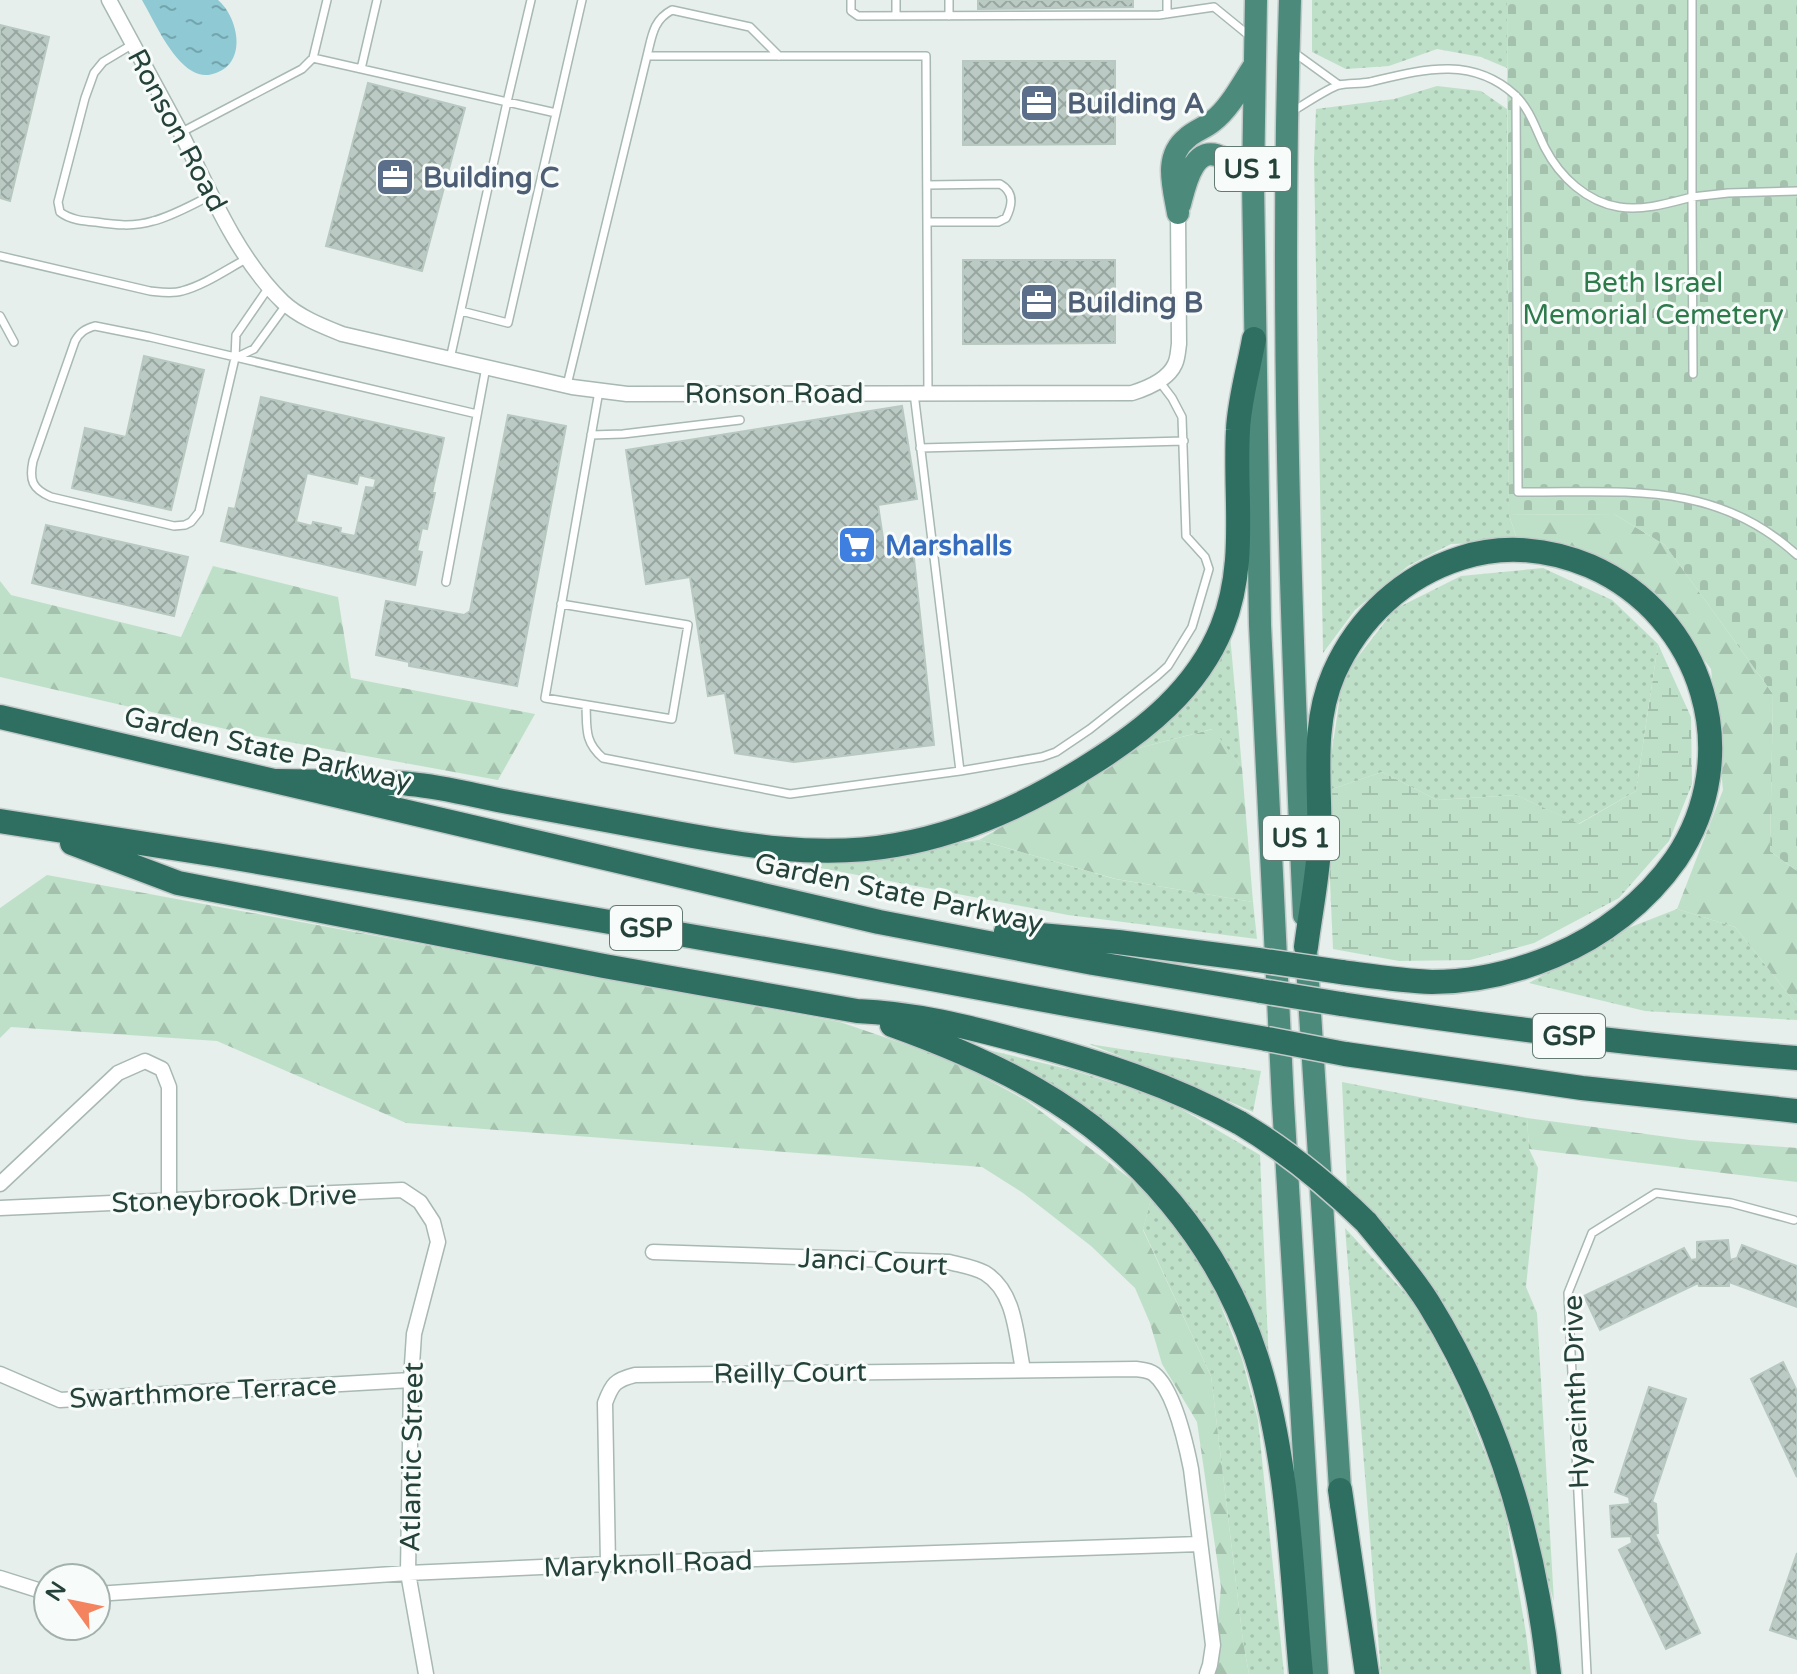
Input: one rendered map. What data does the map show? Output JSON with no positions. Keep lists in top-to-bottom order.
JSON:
{
  "streets": {
    "highway": ["US 1", "Garden State Parkway", "GSP"],
    "street": [
      "Ronson Road",
      "Stoneybrook Drive",
      "Janci Court",
      "Reilly Court",
      "Swarthmore Terrace",
      "Atlantic Street",
      "Maryknoll Road"
    ],
    "lane": ["Hyacinth Drive"]
  },
  "crossings": [
    ["Stoneybrook Drive", "Atlantic Street"],
    ["Janci Court", "Reilly Court"],
    ["Reilly Court", "Maryknoll Road"],
    ["Swarthmore Terrace", "Atlantic Street"],
    ["Atlantic Street", "Maryknoll Road"]
  ],
  "parks": ["Beth Israel Memorial Cemetery"],
  "places": {
    "office": ["Building A", "Building C", "Building B"],
    "supermarket": ["Marshalls"]
  },
  "north": "top left"
}
